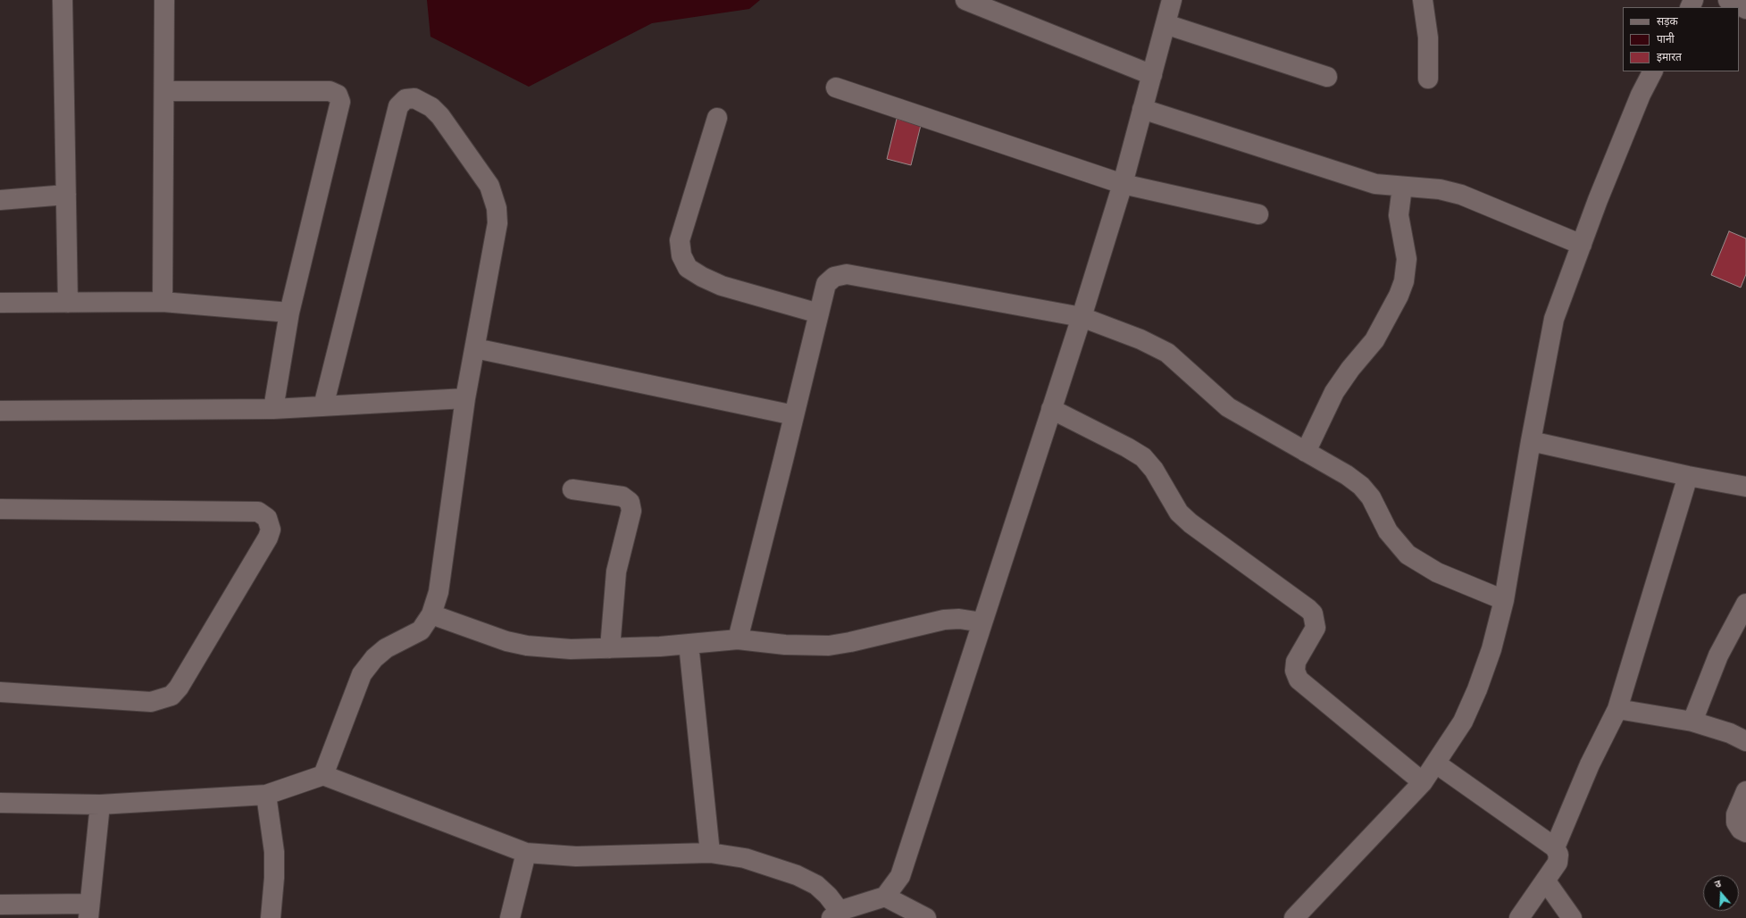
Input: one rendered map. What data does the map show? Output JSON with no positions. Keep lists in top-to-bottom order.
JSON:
{
  "legend": ["सड़क", "पानी", "इमारत"],
  "north": "top"
}
